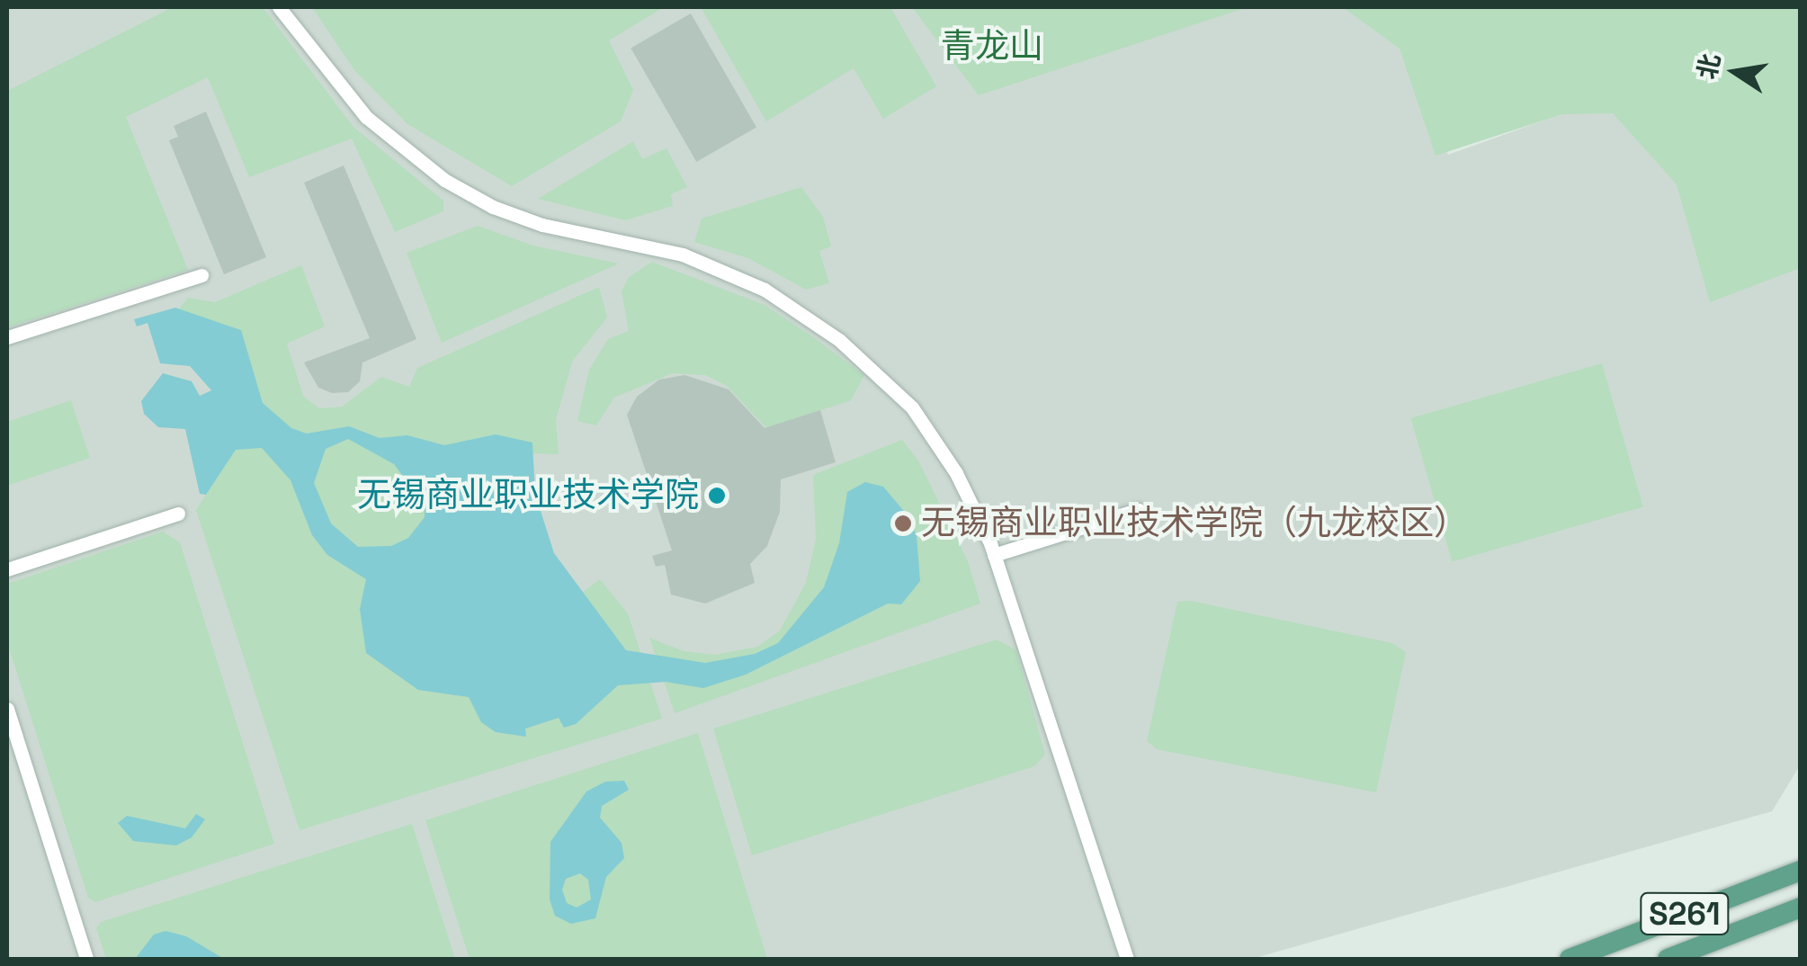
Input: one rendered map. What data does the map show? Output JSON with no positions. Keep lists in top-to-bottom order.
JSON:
{
  "streets": {
    "main road": ["S261"]
  },
  "parks": ["青龙山"],
  "places": ["无锡商业职业技术学院", "无锡商业职业技术学院（九龙校区）"],
  "north": "left"
}
